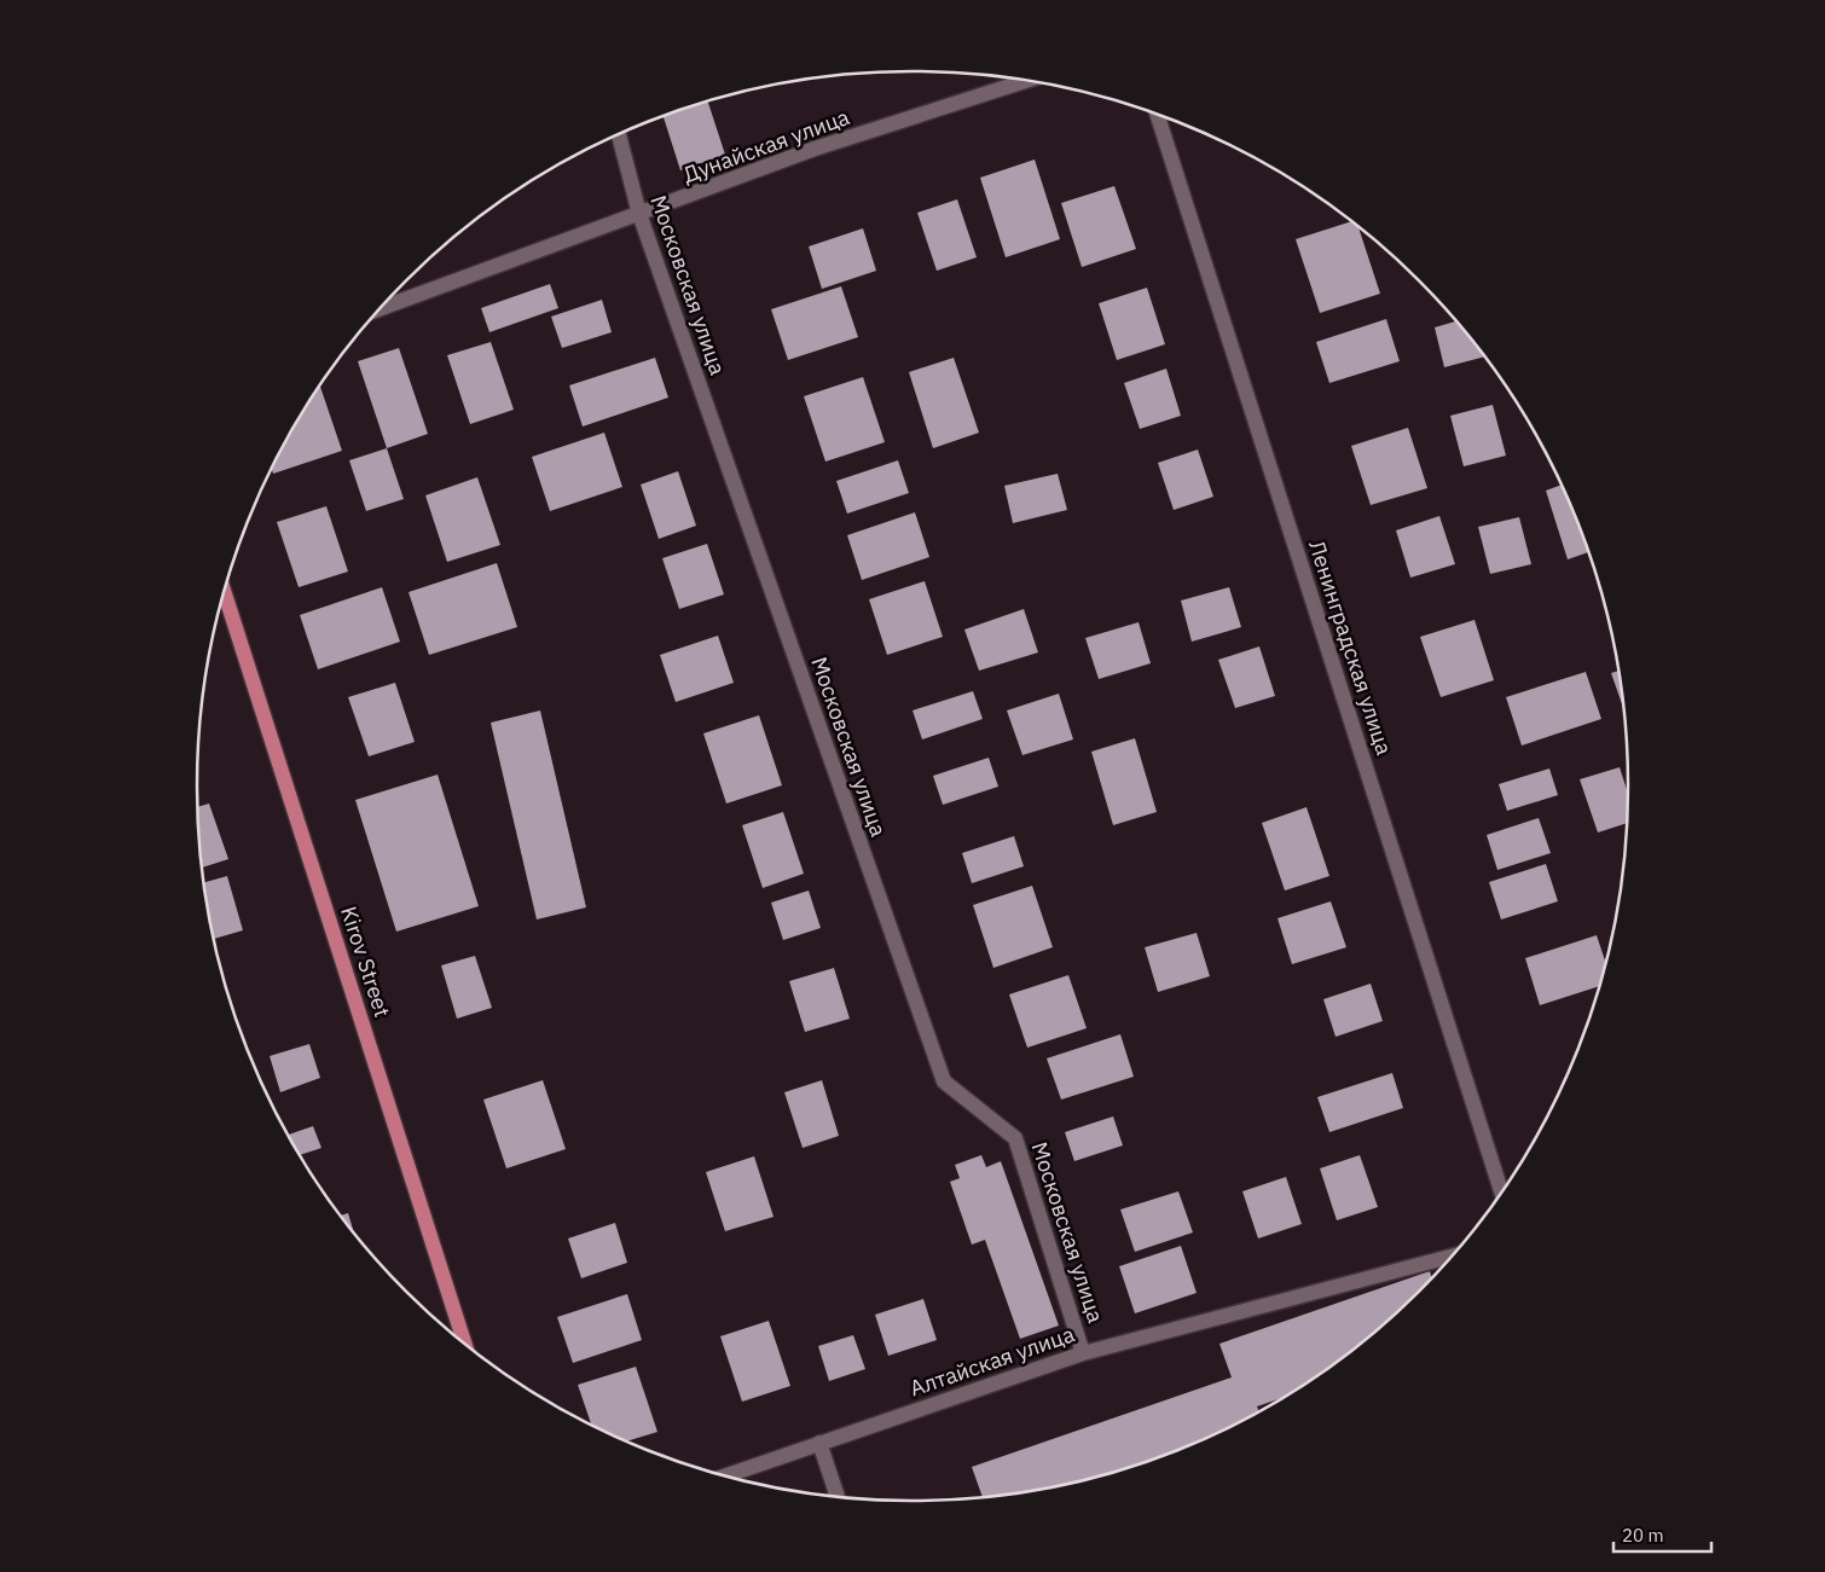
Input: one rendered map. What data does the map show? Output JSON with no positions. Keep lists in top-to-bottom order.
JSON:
{
  "streets": {
    "main road": ["Kirov Street"],
    "street": [
      "Дунайская улица",
      "Московская улица",
      "Ленинградская улица",
      "Алтайская улица"
    ]
  },
  "crossings": [
    ["Дунайская улица", "Московская улица"],
    ["Московская улица", "Алтайская улица"]
  ],
  "scale_bar": "20 m"
}
